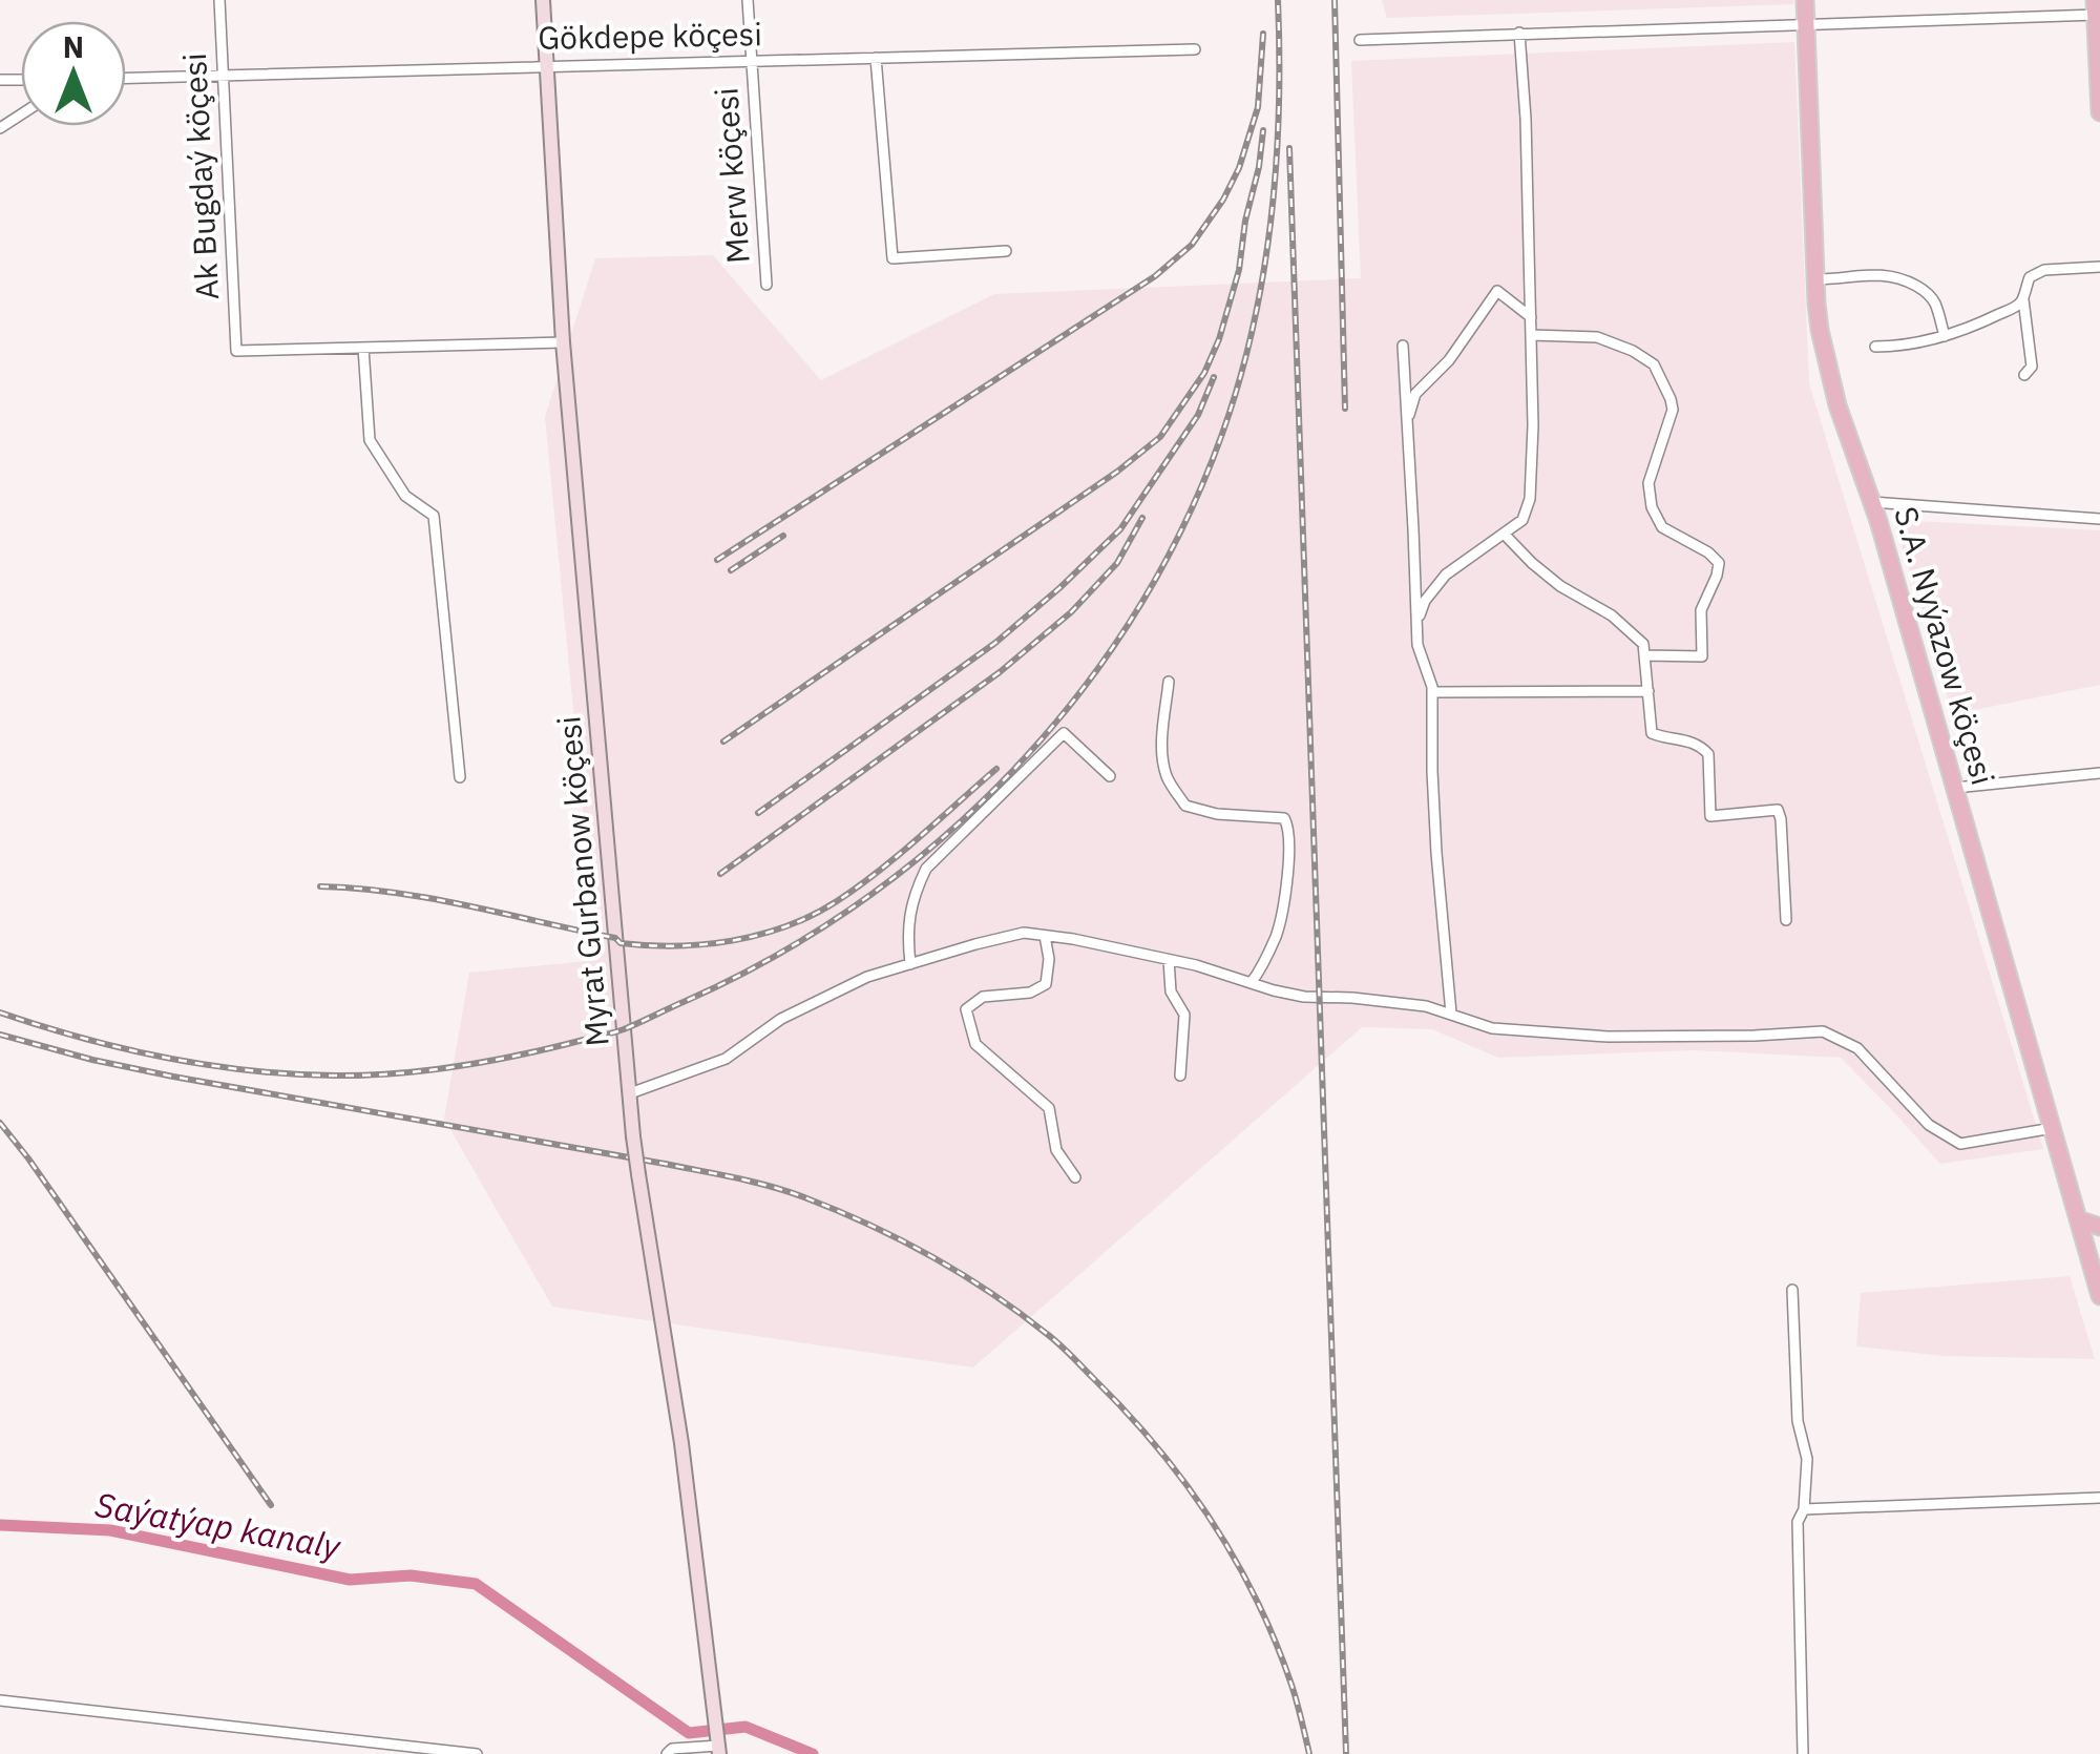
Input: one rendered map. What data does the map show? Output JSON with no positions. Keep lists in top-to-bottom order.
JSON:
{
  "streets": {
    "main road": ["S.A. Nyýazow köçesi"],
    "street": [
      "Gökdepe köçesi",
      "Merw köçesi",
      "Ak Bugdaý köçesi",
      "Myrat Gurbanow köçesi"
    ]
  },
  "crossings": [
    ["Gökdepe köçesi", "Merw köçesi"],
    ["Gökdepe köçesi", "Ak Bugdaý köçesi"],
    ["Gökdepe köçesi", "Myrat Gurbanow köçesi"]
  ],
  "water": ["Saýatýap kanaly"],
  "north": "top"
}
